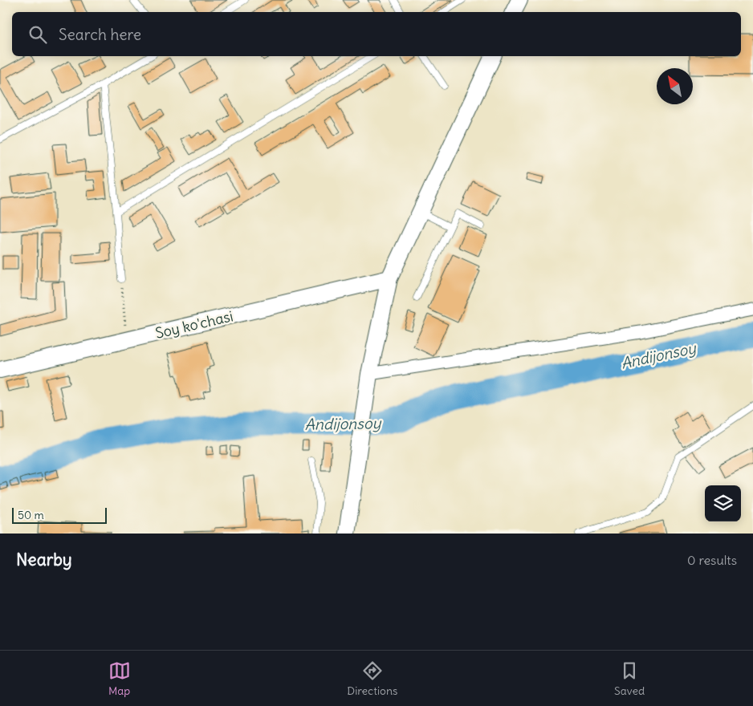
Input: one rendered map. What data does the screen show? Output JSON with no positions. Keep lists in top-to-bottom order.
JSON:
{
  "streets": {
    "main road": ["Soy ko'chasi"]
  },
  "water": ["Andijonsoy"],
  "scale_bar": "50 m",
  "north": "top left",
  "page": {
    "search": "Search here",
    "scale": "50 m",
    "heading": ["Nearby", "0 results"],
    "nav": ["Map", "Directions", "Saved"]
  }
}
